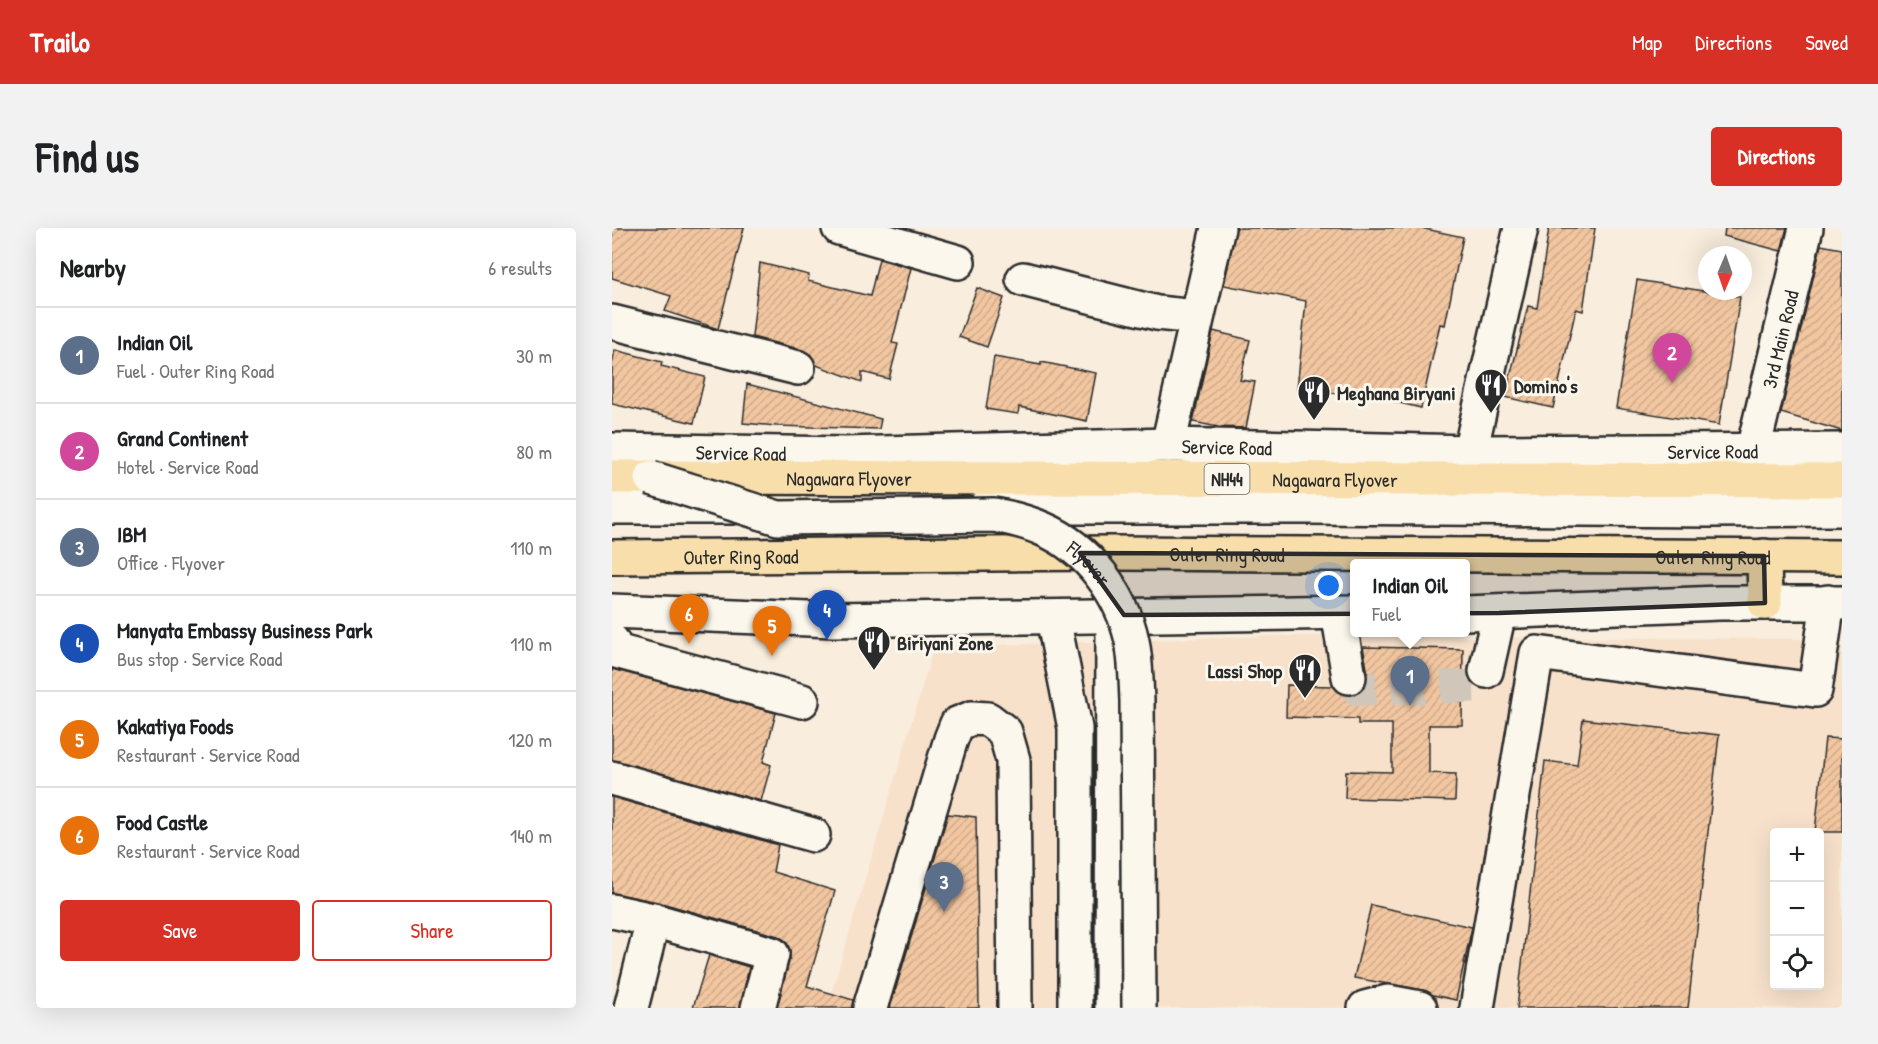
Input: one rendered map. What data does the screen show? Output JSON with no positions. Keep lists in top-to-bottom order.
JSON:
{
  "streets": {
    "highway": ["Nagawara Flyover", "NH44", "Outer Ring Road"],
    "street": ["3rd Main Road", "Service Road", "Flyover"]
  },
  "crossings": [
    ["3rd Main Road", "Service Road"],
    ["Nagawara Flyover", "Flyover"]
  ],
  "places": {
    "restaurant": [
      "Domino's",
      "Meghana Biryani",
      "Biriyani Zone",
      "Lassi Shop"
    ]
  },
  "north": "bottom",
  "page": {
    "header": "Trailo",
    "nav": ["Map", "Directions", "Saved"],
    "buttons": [
      "Directions",
      ["Save", "Share"]
    ],
    "title": "Find us",
    "heading": ["Nearby", "6 results"],
    "list": [
      {
        "mark": "1",
        "name": "Indian Oil",
        "note": "Fuel · Outer Ring Road",
        "value": "30 m"
      },
      {
        "mark": "2",
        "name": "Grand Continent",
        "note": "Hotel · Service Road",
        "value": "80 m"
      },
      {
        "mark": "3",
        "name": "IBM",
        "note": "Office · Flyover",
        "value": "110 m"
      },
      {
        "mark": "4",
        "name": "Manyata Embassy Business Park",
        "note": "Bus stop · Service Road",
        "value": "110 m"
      },
      {
        "mark": "5",
        "name": "Kakatiya Foods",
        "note": "Restaurant · Service Road",
        "value": "120 m"
      },
      {
        "mark": "6",
        "name": "Food Castle",
        "note": "Restaurant · Service Road",
        "value": "140 m"
      }
    ],
    "pins": [
      "2",
      "4",
      "6",
      "5",
      "1",
      "3"
    ],
    "popup": ["Indian Oil", "Fuel"],
    "map_buttons": ["+", "−"]
  }
}
